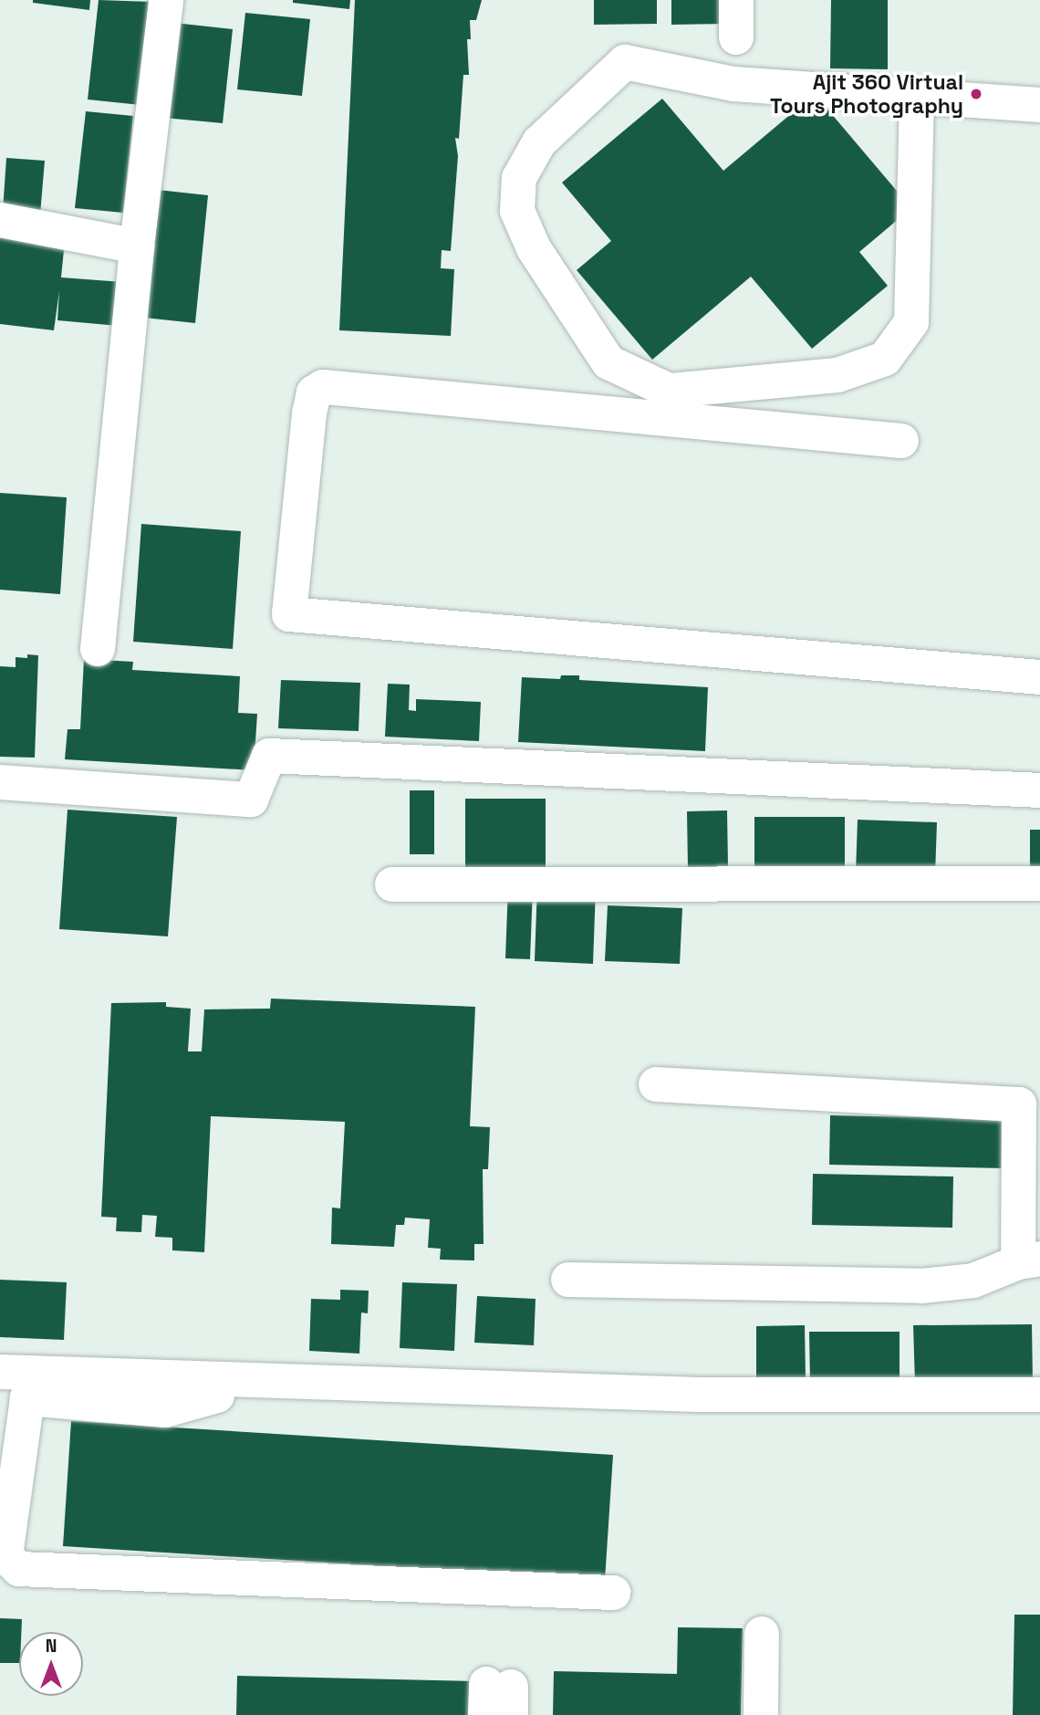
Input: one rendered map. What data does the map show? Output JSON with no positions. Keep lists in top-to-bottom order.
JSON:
{
  "places": ["Ajit 360 Virtual Tours Photography"],
  "north": "top"
}
